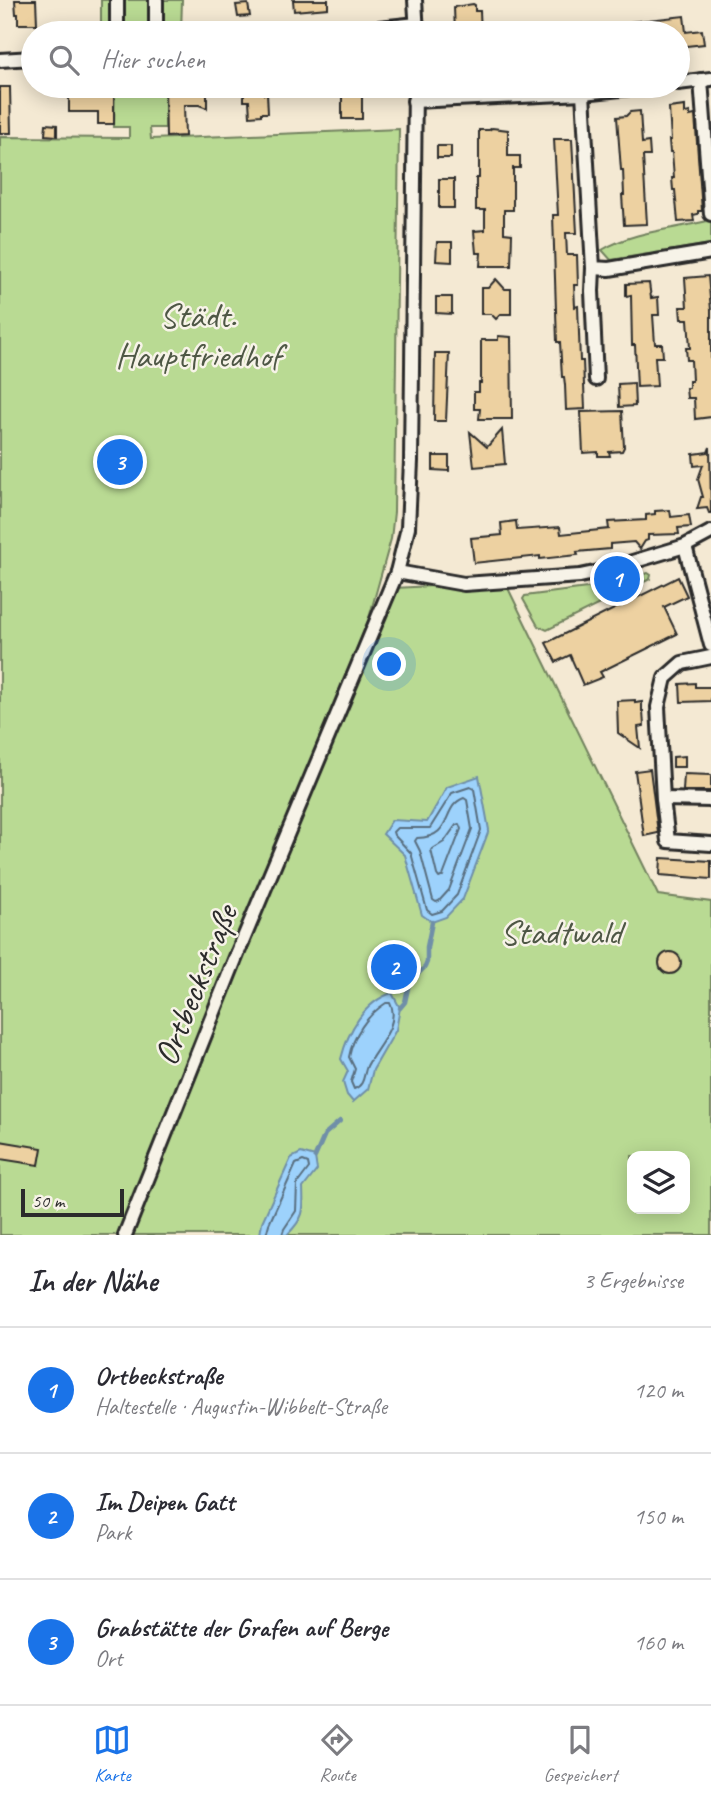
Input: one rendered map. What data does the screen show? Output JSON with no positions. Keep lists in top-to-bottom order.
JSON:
{
  "streets": {
    "street": ["Ortbeckstraße"]
  },
  "parks": ["Städt. Hauptfriedhof", "Stadtwald"],
  "scale_bar": "50 m",
  "page": {
    "search": "Hier suchen",
    "pins": ["3", "1", "2"],
    "scale": "50 m",
    "heading": ["In der Nähe", "3 Ergebnisse"],
    "list": [
      {
        "mark": "1",
        "name": "Ortbeckstraße",
        "note": "Haltestelle · Augustin-Wibbelt-Straße",
        "value": "120 m"
      },
      {
        "mark": "2",
        "name": "Im Deipen Gatt",
        "note": "Park",
        "value": "150 m"
      },
      {
        "mark": "3",
        "name": "Grabstätte der Grafen auf Berge",
        "note": "Ort",
        "value": "160 m"
      }
    ],
    "nav": ["Karte", "Route", "Gespeichert"]
  }
}
